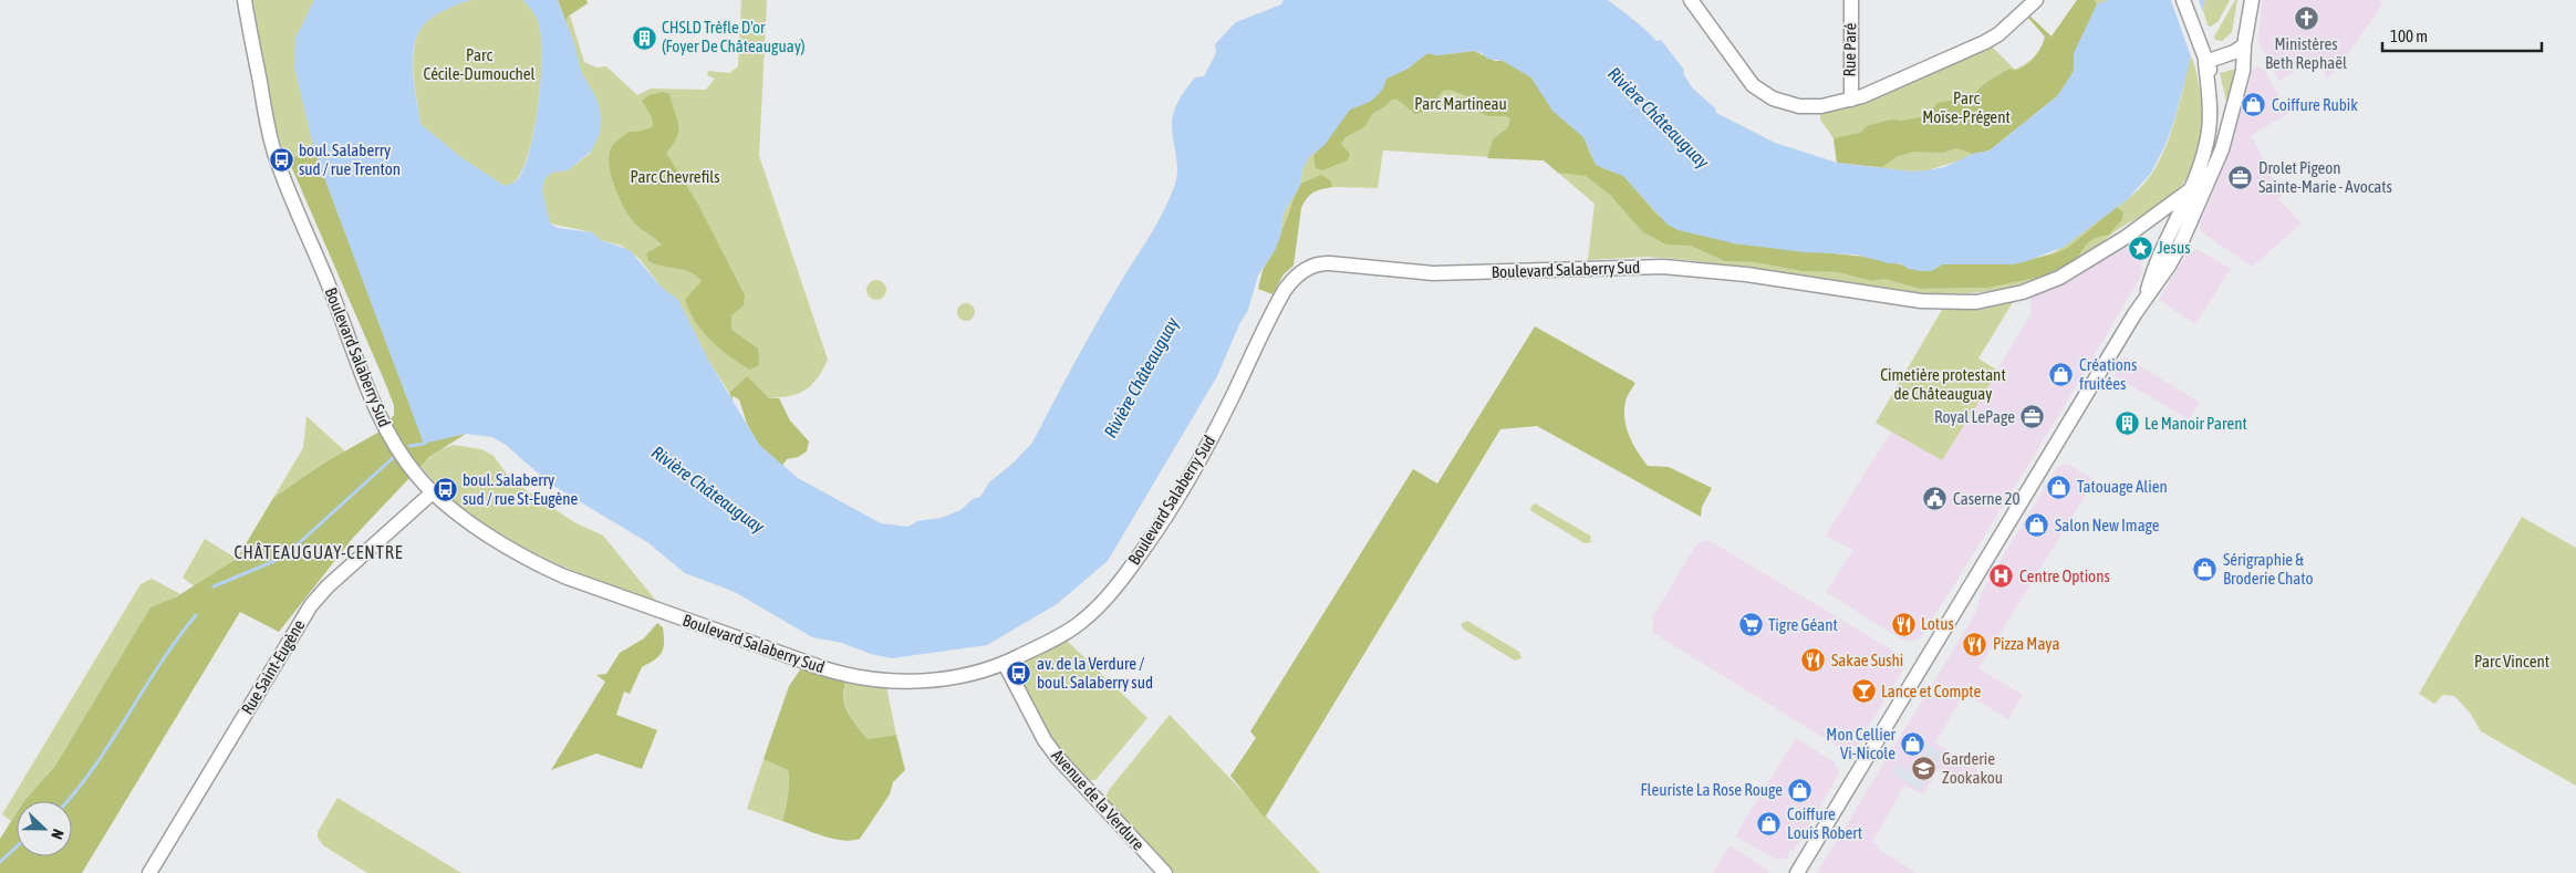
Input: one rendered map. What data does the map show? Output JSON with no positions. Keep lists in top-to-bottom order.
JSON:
{
  "streets": {
    "street": [
      "Rue Paré",
      "Boulevard Salaberry Sud",
      "Rue Saint-Eugène",
      "Avenue de la Verdure"
    ]
  },
  "crossings": [
    ["Boulevard Salaberry Sud", "Rue Saint-Eugène"],
    ["Boulevard Salaberry Sud", "Avenue de la Verdure"]
  ],
  "districts": ["CHÂTEAUGUAY-CENTRE"],
  "water": ["Rivière Châteauguay"],
  "parks": [
    "Parc Cécile-Dumouchel",
    "Parc Moïse-Prégent",
    "Parc Martineau",
    "Parc Chevrefils",
    "Cimetière protestant de Châteauguay",
    "Parc Vincent"
  ],
  "places": {
    "church": ["Ministères Beth Rephaël"],
    "building": ["CHSLD Trèfle D'or (Foyer De Châteauguay)", "Le Manoir Parent"],
    "shop": [
      "Coiffure Rubik",
      "Créations fruitées",
      "Tatouage Alien",
      "Salon New Image",
      "Sérigraphie & Broderie Chato",
      "Mon Cellier Vi-Nicole",
      "Fleuriste La Rose Rouge",
      "Coiffure Louis Robert"
    ],
    "bus stop": ["boul. Salaberry sud / rue Trenton", "boul. Salaberry sud / rue St-Eugène", "av. de la Verdure / boul. Salaberry sud"],
    "office": ["Drolet Pigeon Sainte-Marie - Avocats", "Royal LePage"],
    "place": ["Jesus"],
    "public building": ["Caserne 20"],
    "hospital": ["Centre Options"],
    "restaurant": ["Lotus", "Pizza Maya", "Sakae Sushi"],
    "supermarket": ["Tigre Géant"],
    "bar": ["Lance et Compte"],
    "school or university": ["Garderie Zookakou"]
  },
  "scale_bar": "100 m",
  "north": "right"
}
